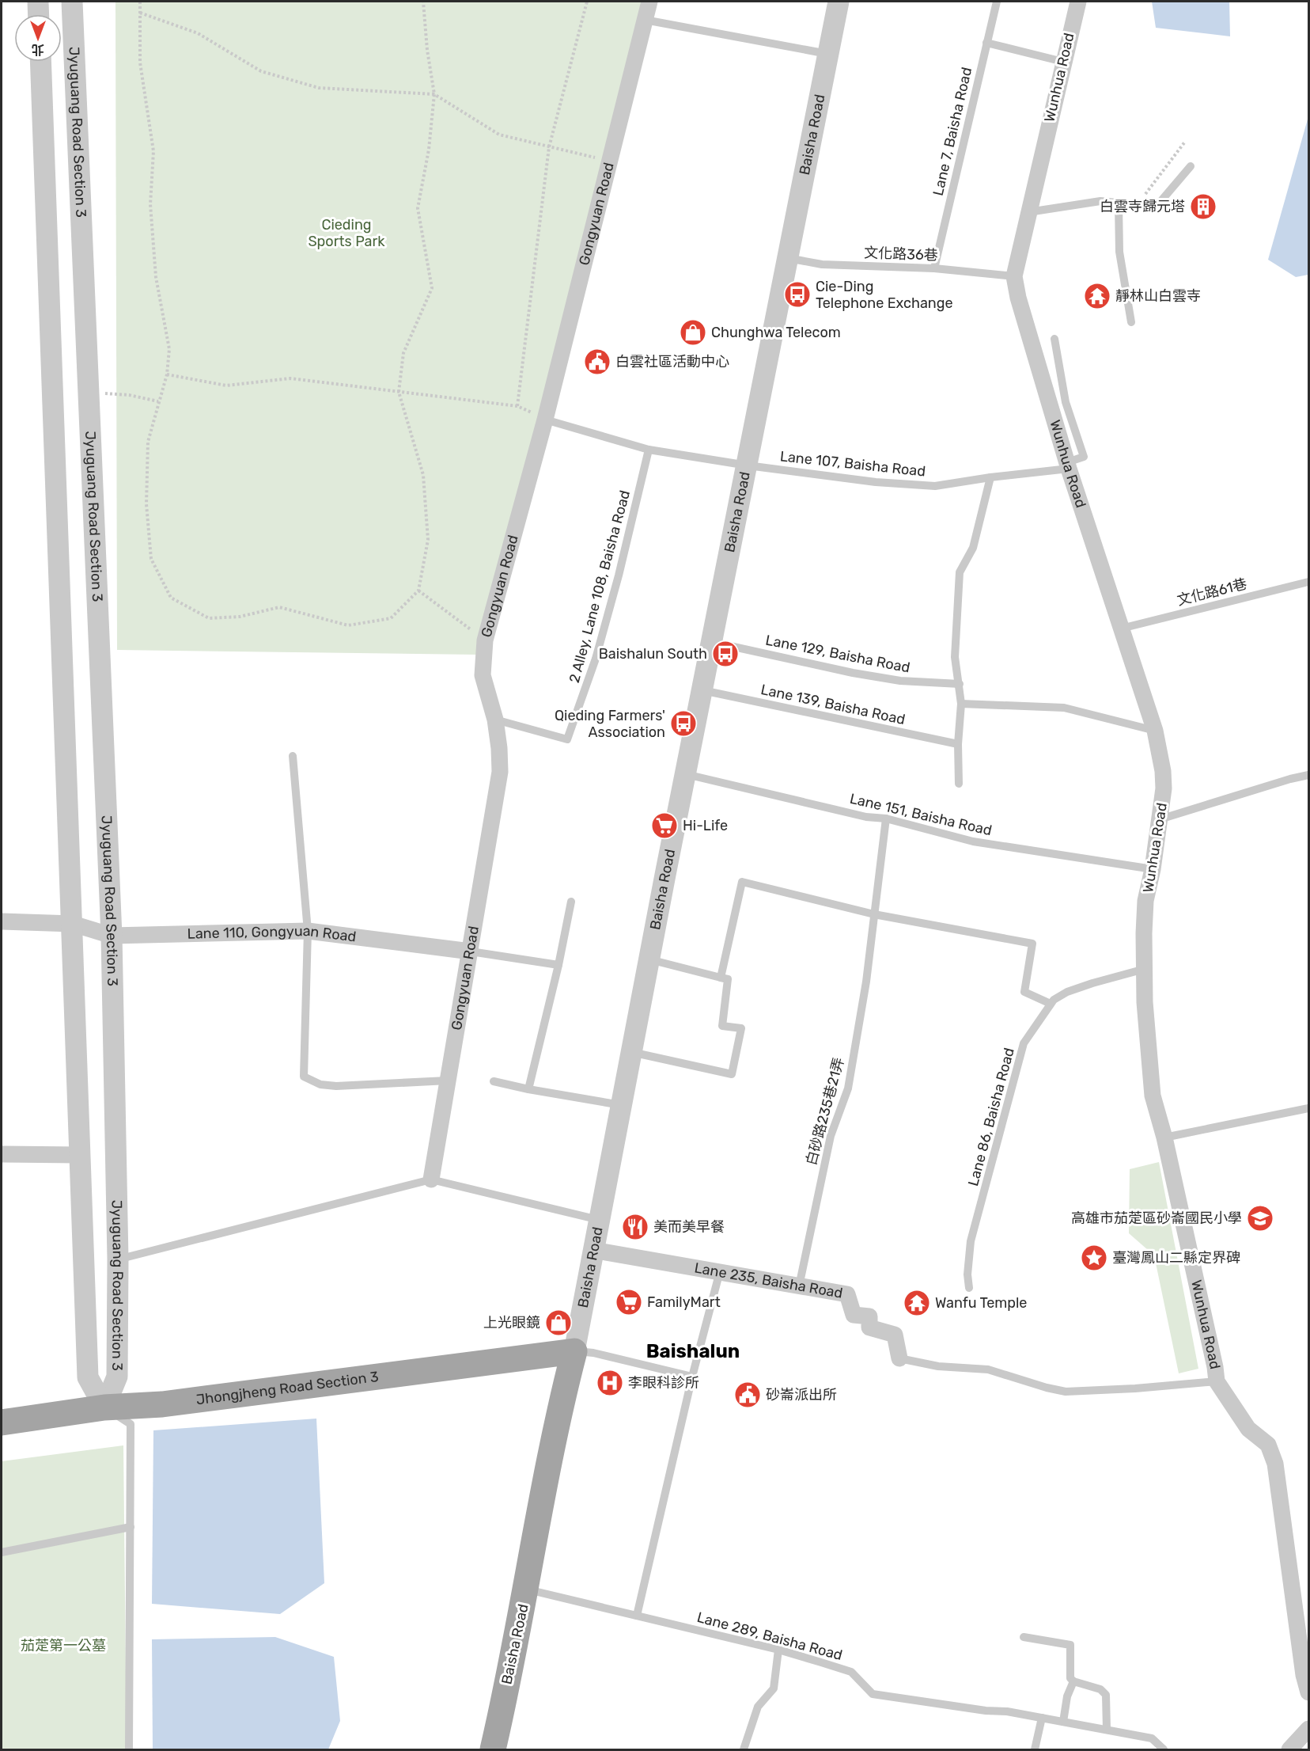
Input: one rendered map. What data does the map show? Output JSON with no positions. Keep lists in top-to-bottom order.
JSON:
{
  "streets": {
    "main road": ["Baisha Road", "Jhongjheng Road Section 3"],
    "street": [
      "Wunhua Road",
      "Jyuguang Road Section 3",
      "Gongyuan Road",
      "Lane 110, Gongyuan Road",
      "Lane 235, Baisha Road"
    ],
    "lane": [
      "Lane 7, Baisha Road",
      "文化路36巷",
      "Lane 107, Baisha Road",
      "2 Alley, Lane 108, Baisha Road",
      "文化路61巷",
      "Lane 129, Baisha Road",
      "Lane 139, Baisha Road",
      "Lane 151, Baisha Road",
      "白砂路235巷21弄",
      "Lane 86, Baisha Road",
      "Lane 289, Baisha Road"
    ]
  },
  "crossings": [
    ["Wunhua Road", "文化路36巷"],
    ["Wunhua Road", "Lane 107, Baisha Road"],
    ["Wunhua Road", "文化路61巷"],
    ["Wunhua Road", "Lane 151, Baisha Road"],
    ["Wunhua Road", "Lane 86, Baisha Road"],
    ["Lane 7, Baisha Road", "文化路36巷"],
    ["Jyuguang Road Section 3", "Lane 110, Gongyuan Road"],
    ["Jyuguang Road Section 3", "Jhongjheng Road Section 3"],
    ["Baisha Road", "文化路36巷"],
    ["Baisha Road", "Lane 107, Baisha Road"],
    ["Baisha Road", "Lane 129, Baisha Road"],
    ["Baisha Road", "Lane 139, Baisha Road"],
    ["Baisha Road", "Lane 151, Baisha Road"],
    ["Baisha Road", "Lane 235, Baisha Road"],
    ["Baisha Road", "Jhongjheng Road Section 3"],
    ["Baisha Road", "Lane 289, Baisha Road"],
    ["Gongyuan Road", "Lane 107, Baisha Road"],
    ["Gongyuan Road", "2 Alley, Lane 108, Baisha Road"],
    ["Gongyuan Road", "Lane 110, Gongyuan Road"],
    ["Lane 107, Baisha Road", "2 Alley, Lane 108, Baisha Road"],
    ["Lane 151, Baisha Road", "白砂路235巷21弄"],
    ["白砂路235巷21弄", "Lane 235, Baisha Road"]
  ],
  "districts": ["Baishalun"],
  "parks": ["Cieding Sports Park", "茄萣第一公墓"],
  "places": {
    "building": ["白雲寺歸元塔"],
    "bus stop": ["Cie-Ding Telephone Exchange", "Baishalun South", "Qieding Farmers' Association"],
    "temple": ["靜林山白雲寺", "Wanfu Temple"],
    "shop": ["Chunghwa Telecom", "上光眼鏡"],
    "public building": ["白雲社區活動中心", "砂崙派出所"],
    "supermarket": ["Hi-Life", "FamilyMart"],
    "school or university": ["高雄市茄萣區砂崙國民小學"],
    "restaurant": ["美而美早餐"],
    "place": ["臺灣鳳山二縣定界碑"],
    "hospital": ["李眼科診所"]
  },
  "north": "bottom"
}
